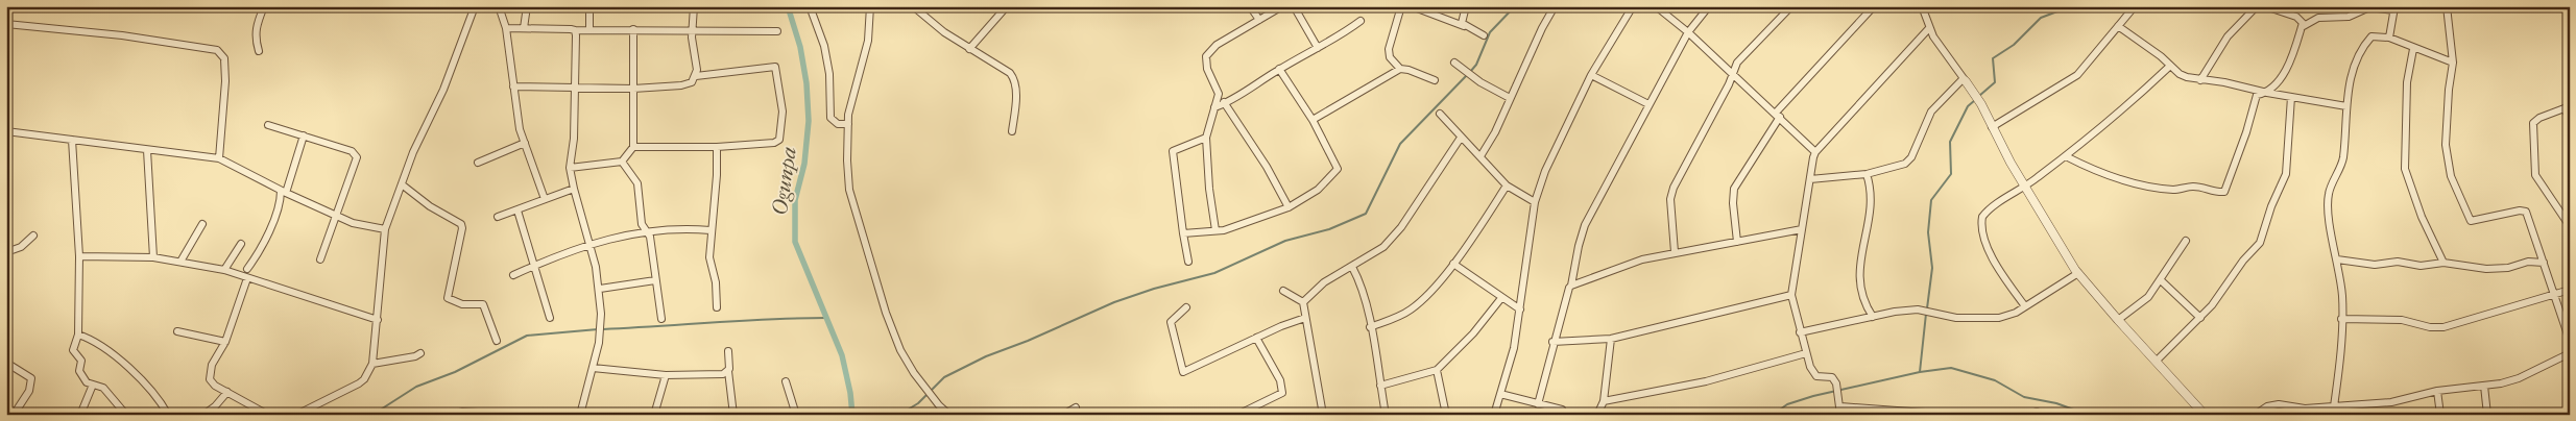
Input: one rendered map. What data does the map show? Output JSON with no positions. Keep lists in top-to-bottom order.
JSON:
{
  "water": ["Ogunpa"]
}
